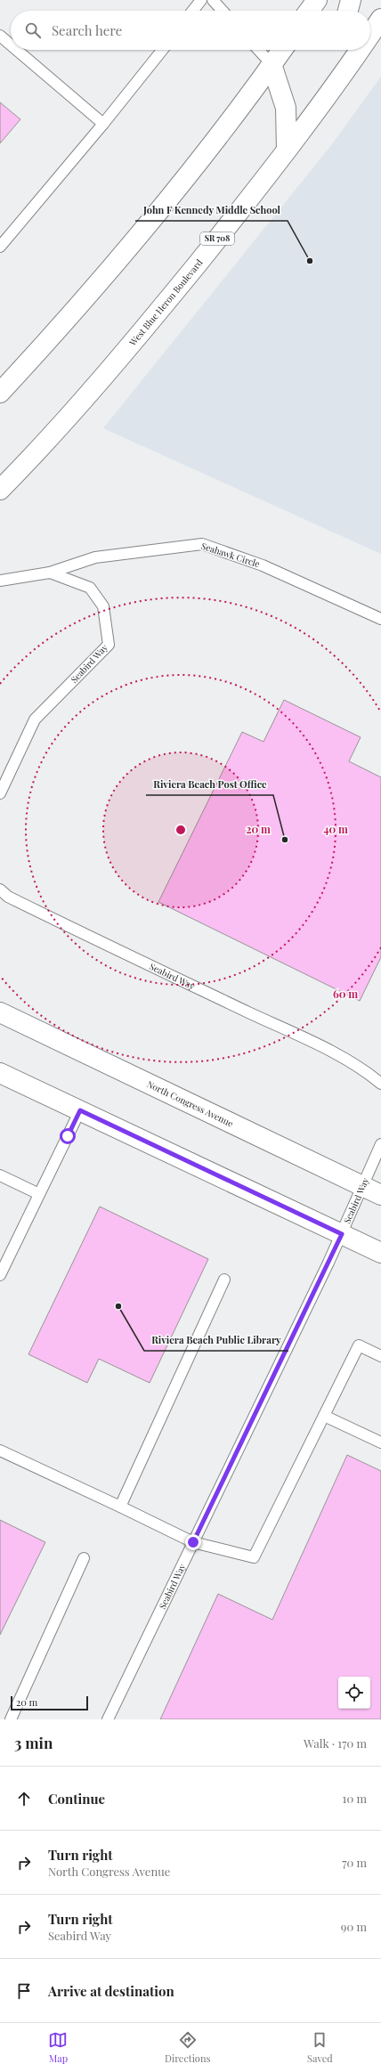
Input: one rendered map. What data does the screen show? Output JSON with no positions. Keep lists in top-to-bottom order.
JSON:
{
  "streets": {
    "main road": ["SR 708", "West Blue Heron Boulevard", "North Congress Avenue"],
    "lane": ["Seahawk Circle", "Seabird Way"]
  },
  "crossings": [
    ["Seahawk Circle", "Seabird Way"],
    ["Seabird Way", "North Congress Avenue"]
  ],
  "places": ["John F Kennedy Middle School", "Riviera Beach Post Office", "Riviera Beach Public Library"],
  "scale_bar": "20 m",
  "page": {
    "search": "Search here",
    "scale": "20 m",
    "heading": ["3 min", "Walk · 170 m"],
    "list": [
      ["Continue", "10 m"],
      ["Turn right", "North Congress Avenue", "70 m"],
      ["Turn right", "Seabird Way", "90 m"],
      "Arrive at destination"
    ],
    "nav": ["Map", "Directions", "Saved"]
  },
  "rings": ["20 m", "40 m", "60 m"]
}
